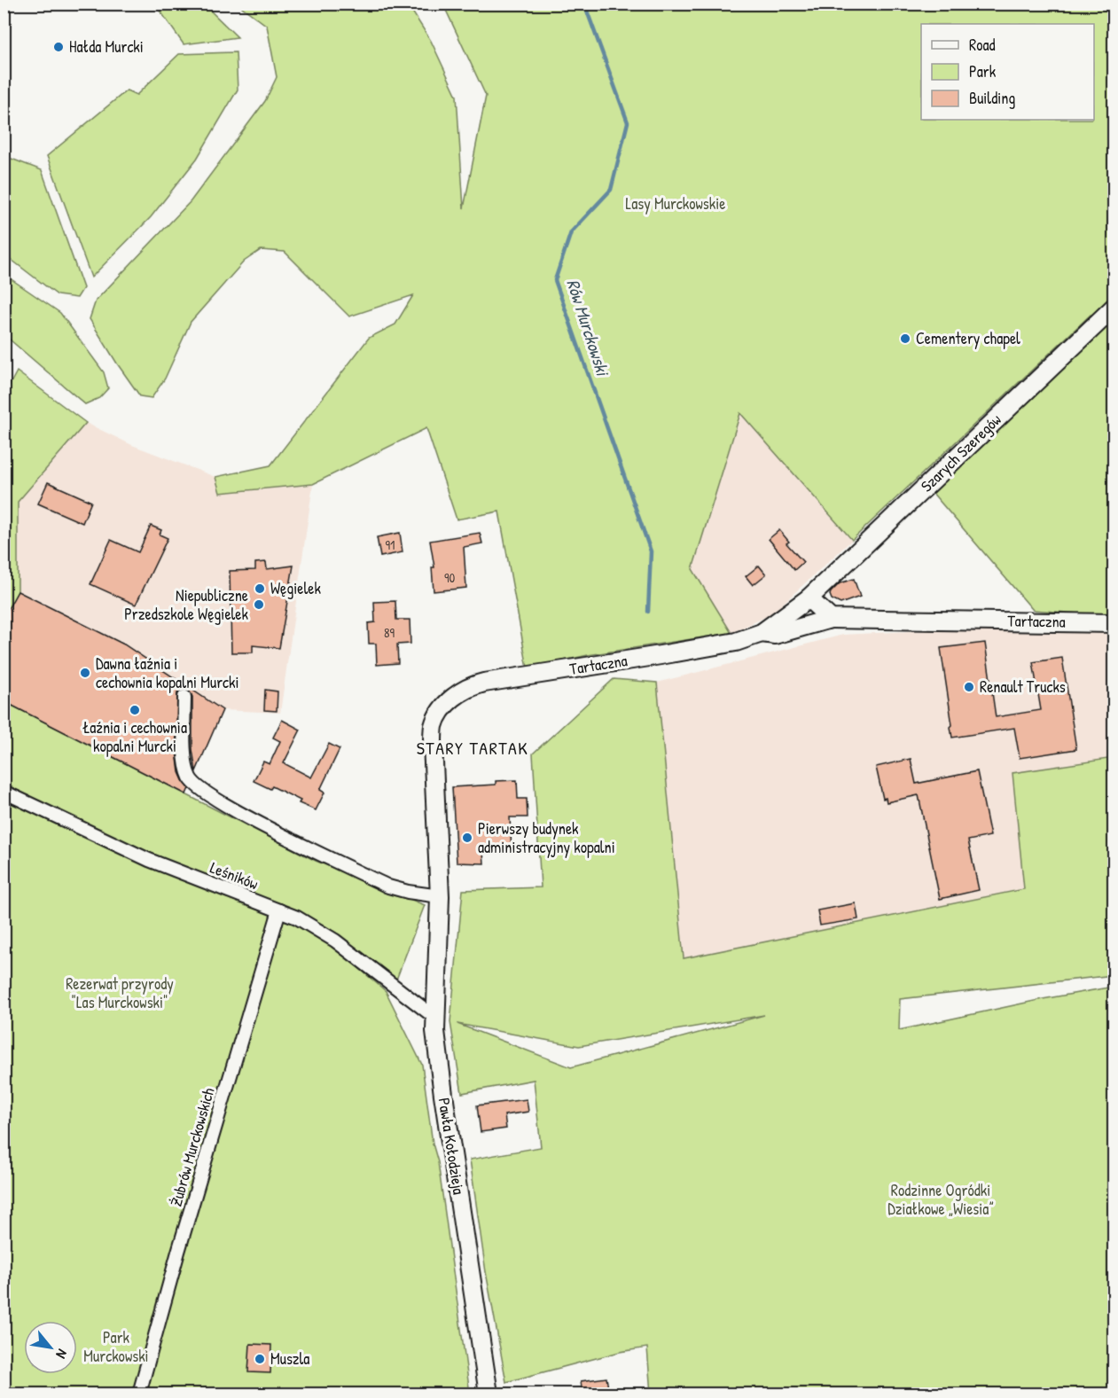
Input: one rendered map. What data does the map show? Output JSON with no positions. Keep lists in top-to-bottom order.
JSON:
{
  "streets": {
    "street": [
      "Szarych Szeregów",
      "Tartaczna",
      "Leśników",
      "Pawła Kołodzieja",
      "Żubrów Murckowskich"
    ]
  },
  "crossings": [
    ["Szarych Szeregów", "Tartaczna"],
    ["Tartaczna", "Pawła Kołodzieja"],
    ["Leśników", "Pawła Kołodzieja"],
    ["Leśników", "Żubrów Murckowskich"]
  ],
  "districts": ["STARY TARTAK"],
  "water": ["Rów Murckowski"],
  "parks": [
    "Lasy Murckowskie",
    "Rezerwat przyrody \"Las Murckowski\"",
    "Rodzinne Ogródki Działkowe „Wiesia”",
    "Park Murckowski"
  ],
  "places": [
    "Hałda Murcki",
    "Cementery chapel",
    "Węgielek",
    "Niepubliczne Przedszkole Węgielek",
    "Dawna łaźnia i cechownia kopalni Murcki",
    "Renault Trucks",
    "Łaźnia i cechownia kopalni Murcki",
    "Pierwszy budynek administracyjny kopalni",
    "Muszla"
  ],
  "house_numbers": ["91", "90", "89"],
  "legend": ["Road", "Park", "Building"],
  "north": "bottom right"
}
